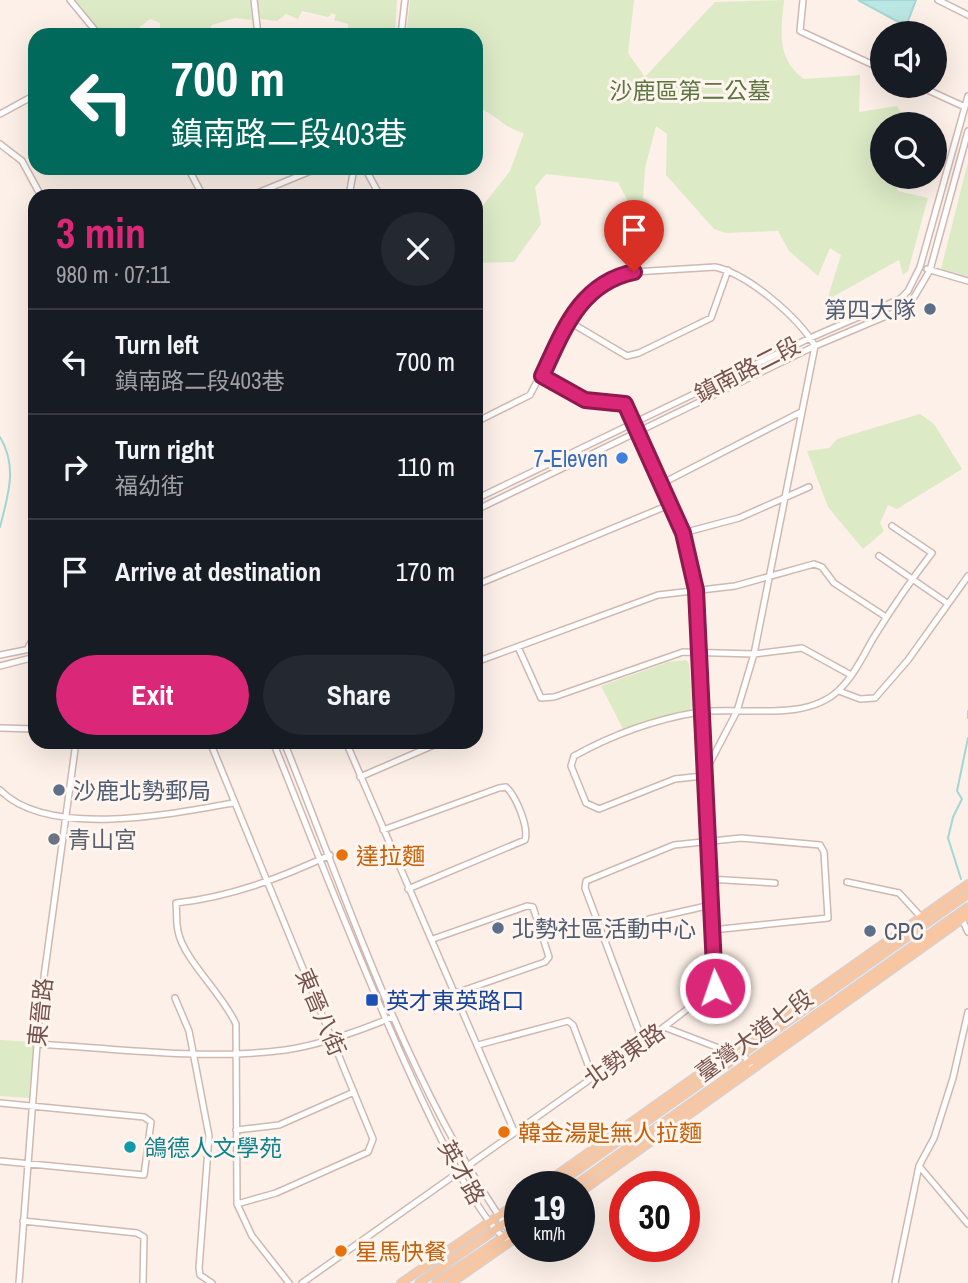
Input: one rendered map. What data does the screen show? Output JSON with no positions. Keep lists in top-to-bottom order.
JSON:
{
  "streets": {
    "main road": ["臺灣大道七段"],
    "street": [
      "鎮南路二段",
      "東晉路",
      "東晉八街",
      "北勢東路",
      "英才路"
    ]
  },
  "crossings": [
    ["鎮南路二段", "北勢東路"],
    ["北勢東路", "英才路"]
  ],
  "parks": ["沙鹿區第二公墓"],
  "places": {
    "other": [
      "第四大隊",
      "7-Eleven",
      "沙鹿北勢郵局",
      "青山宮",
      "達拉麵",
      "北勢社區活動中心",
      "CPC",
      "韓金湯匙無人拉麵",
      "鴿德人文學苑",
      "星馬快餐"
    ],
    "transit": ["英才東英路口"]
  },
  "page": {
    "turn": ["700 m", "鎮南路二段403巷"],
    "heading": ["3 min", "980 m · 07:11"],
    "list": [
      {
        "name": "Turn left",
        "note": "鎮南路二段403巷",
        "value": "700 m"
      },
      {
        "name": "Turn right",
        "note": "福幼街",
        "value": "110 m"
      },
      {
        "name": "Arrive at destination",
        "value": "170 m"
      }
    ],
    "buttons": ["Exit", "Share"],
    "speed": "19 km/h",
    "limit": "30"
  }
}
